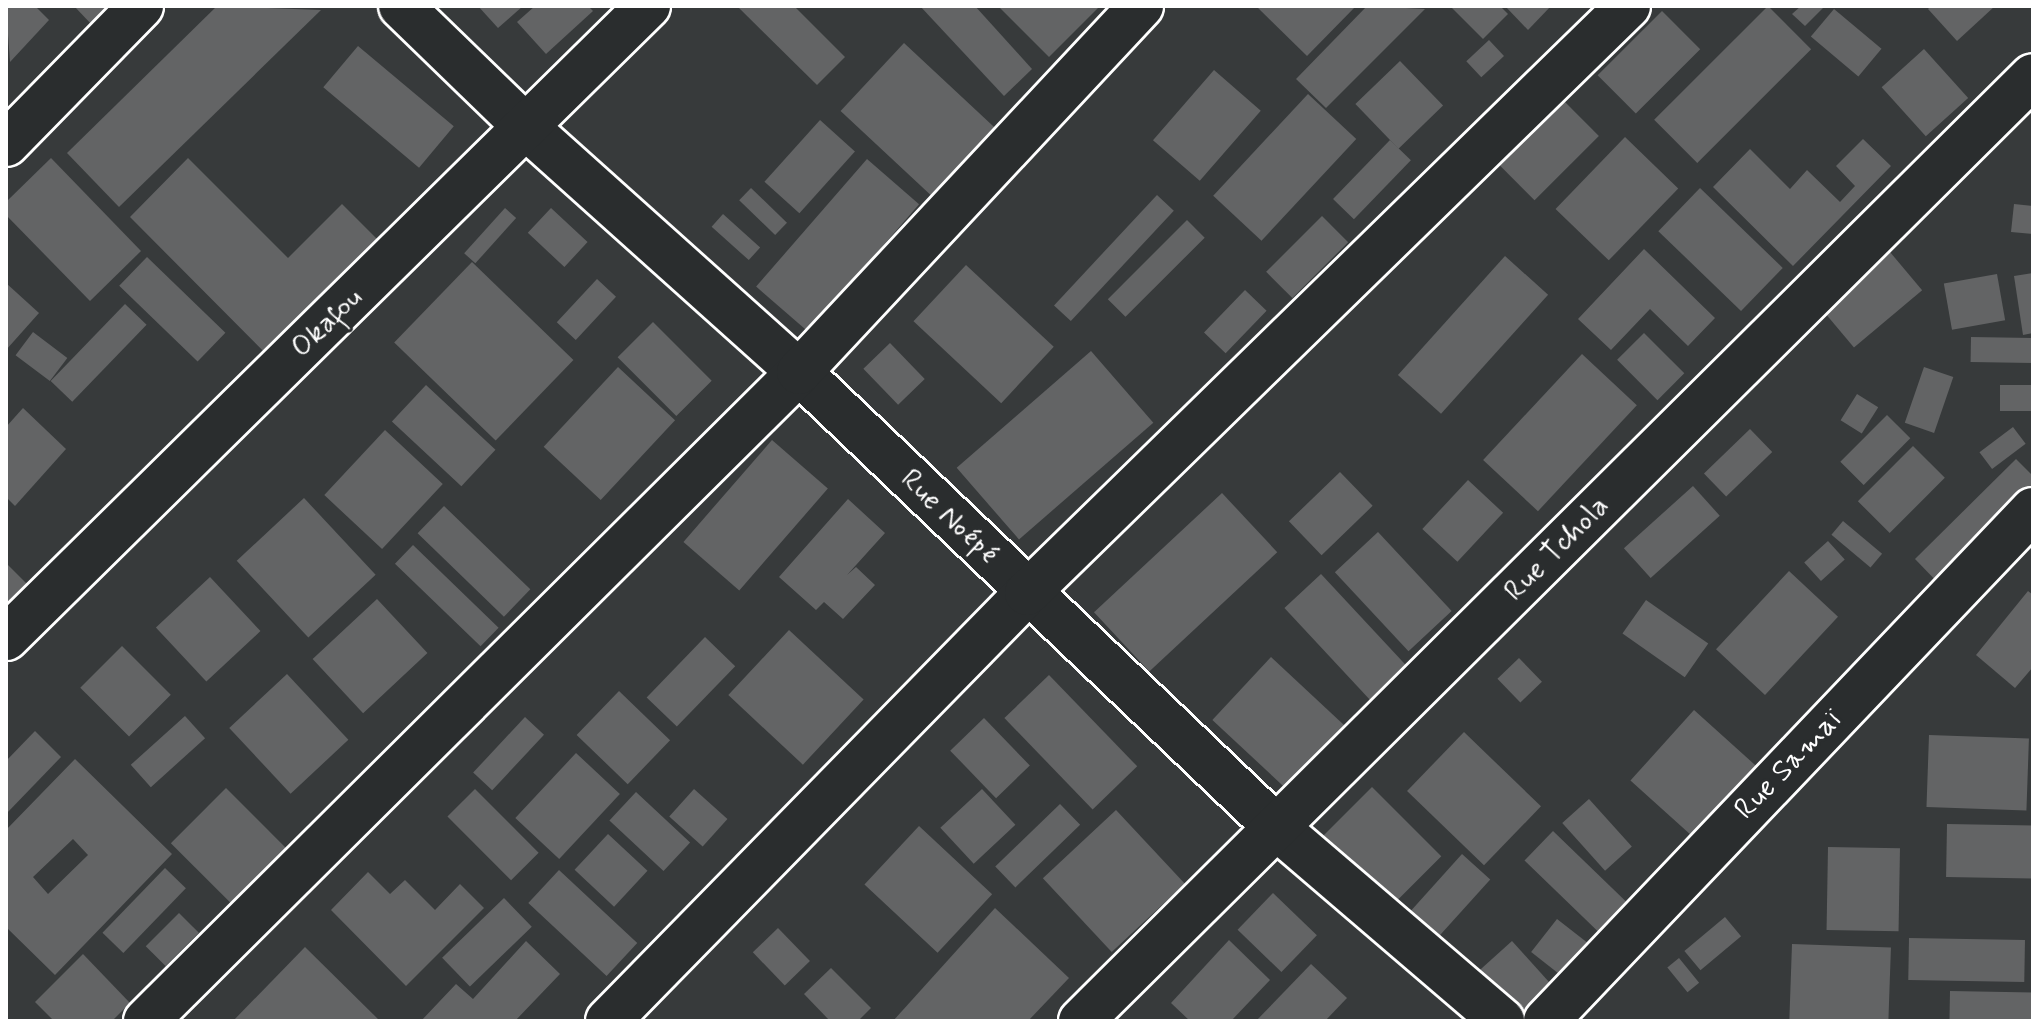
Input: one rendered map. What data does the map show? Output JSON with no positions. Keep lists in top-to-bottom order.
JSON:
{
  "streets": {
    "street": [
      "Okafou",
      "Rue Noépé",
      "Rue Tchola",
      "Rue Samaï"
    ]
  },
  "crossings": [
    ["Okafou", "Rue Noépé"],
    ["Rue Noépé", "Rue Tchola"]
  ]
}
